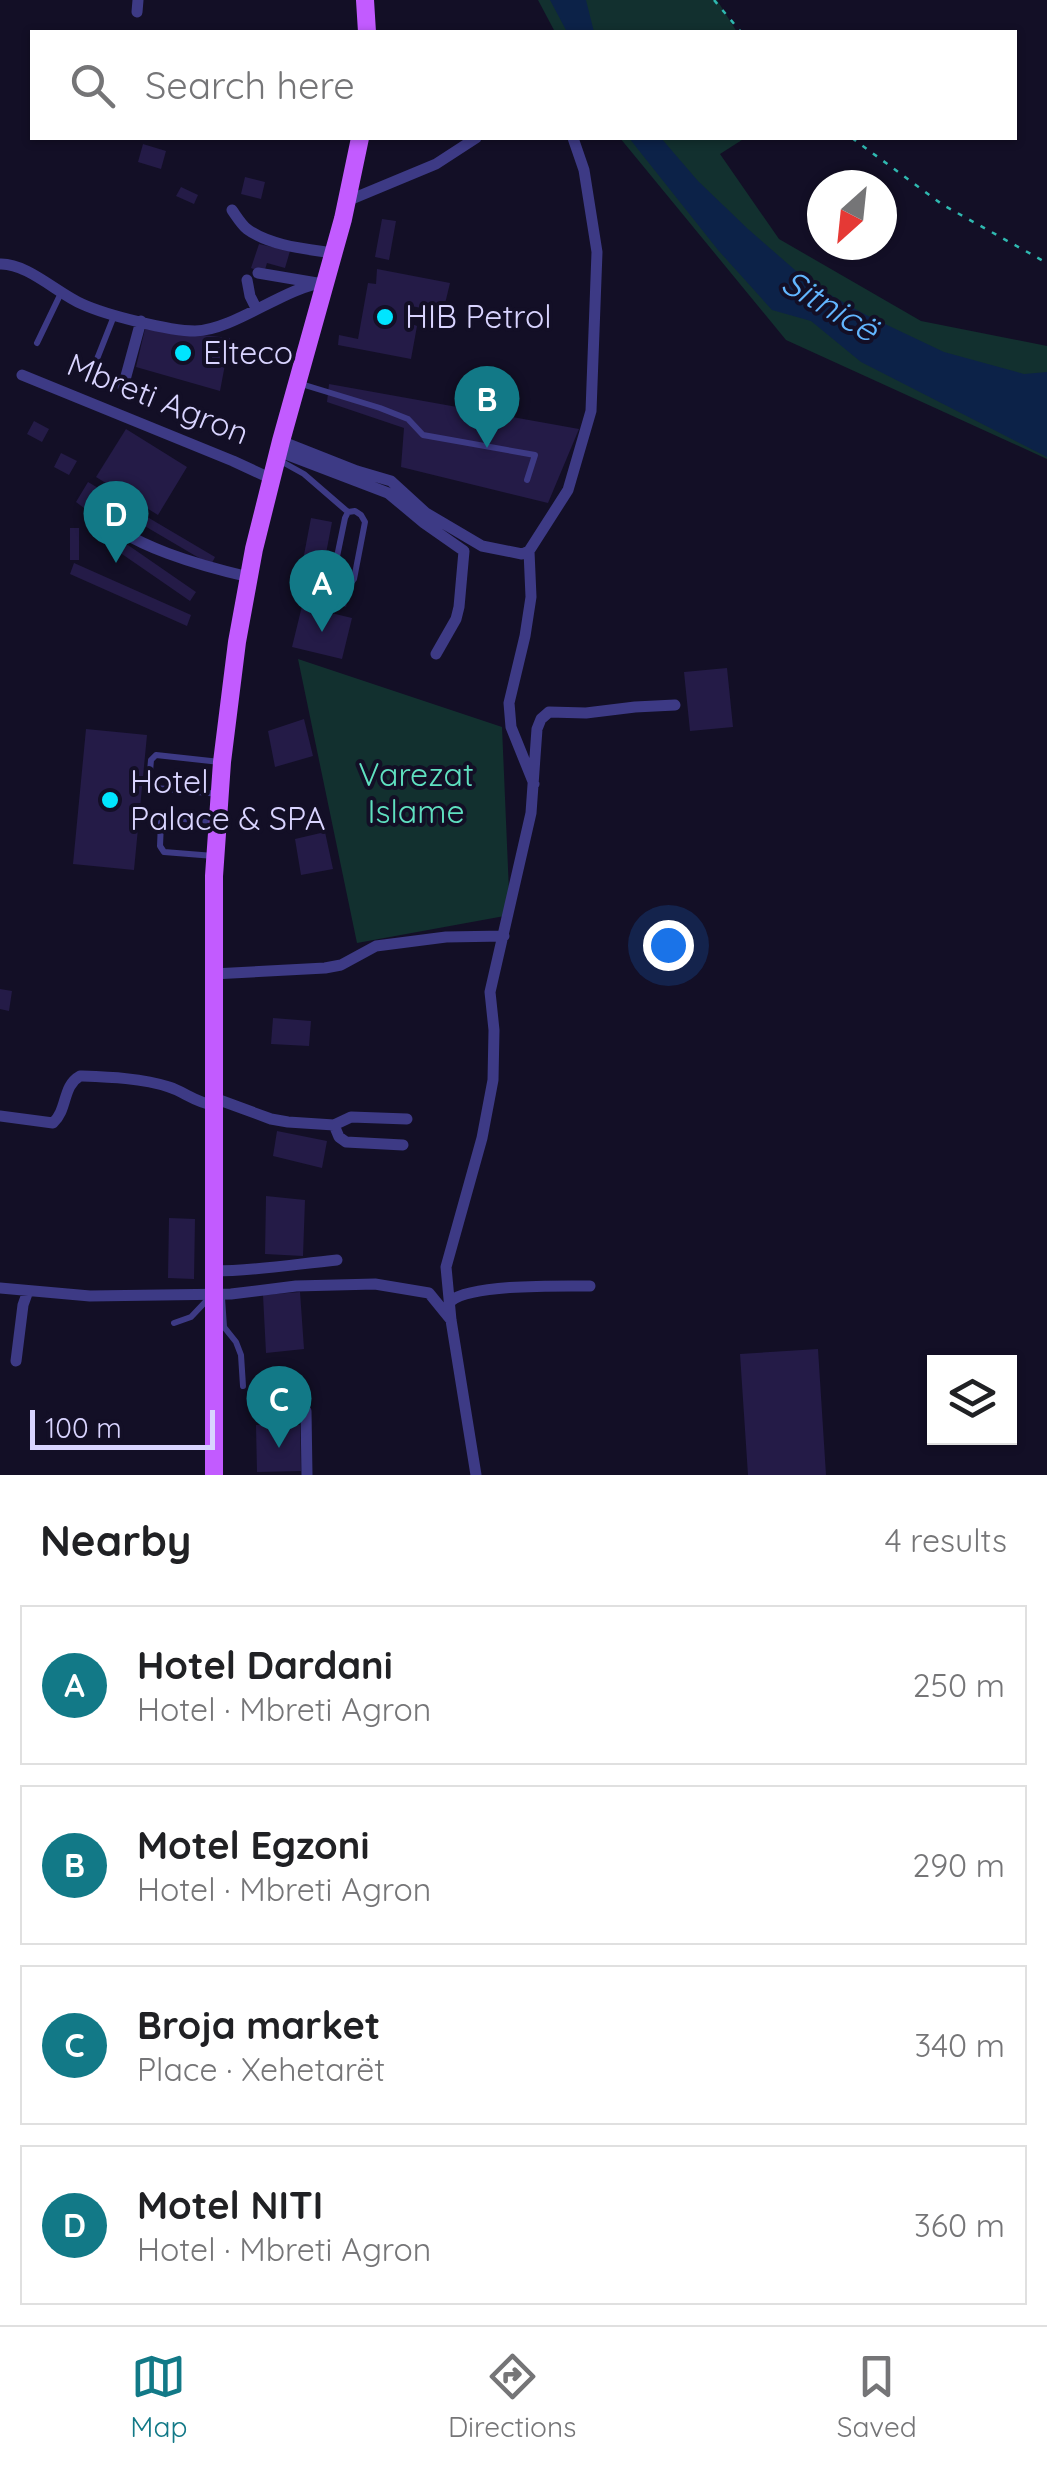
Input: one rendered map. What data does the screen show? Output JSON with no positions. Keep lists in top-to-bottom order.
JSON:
{
  "streets": {
    "main road": ["Mbreti Agron"]
  },
  "water": ["Sitnicë"],
  "parks": ["Varezat Islame"],
  "places": ["HIB Petrol", "Elteco", "Hotel Palace & SPA"],
  "scale_bar": "100 m",
  "north": "bottom left",
  "page": {
    "search": "Search here",
    "pins": [
      "B",
      "D",
      "A",
      "C"
    ],
    "scale": "100 m",
    "heading": ["Nearby", "4 results"],
    "list": [
      {
        "mark": "A",
        "name": "Hotel Dardani",
        "note": "Hotel · Mbreti Agron",
        "value": "250 m"
      },
      {
        "mark": "B",
        "name": "Motel Egzoni",
        "note": "Hotel · Mbreti Agron",
        "value": "290 m"
      },
      {
        "mark": "C",
        "name": "Broja market",
        "note": "Place · Xehetarët",
        "value": "340 m"
      },
      {
        "mark": "D",
        "name": "Motel NITI",
        "note": "Hotel · Mbreti Agron",
        "value": "360 m"
      }
    ],
    "nav": ["Map", "Directions", "Saved"]
  }
}
